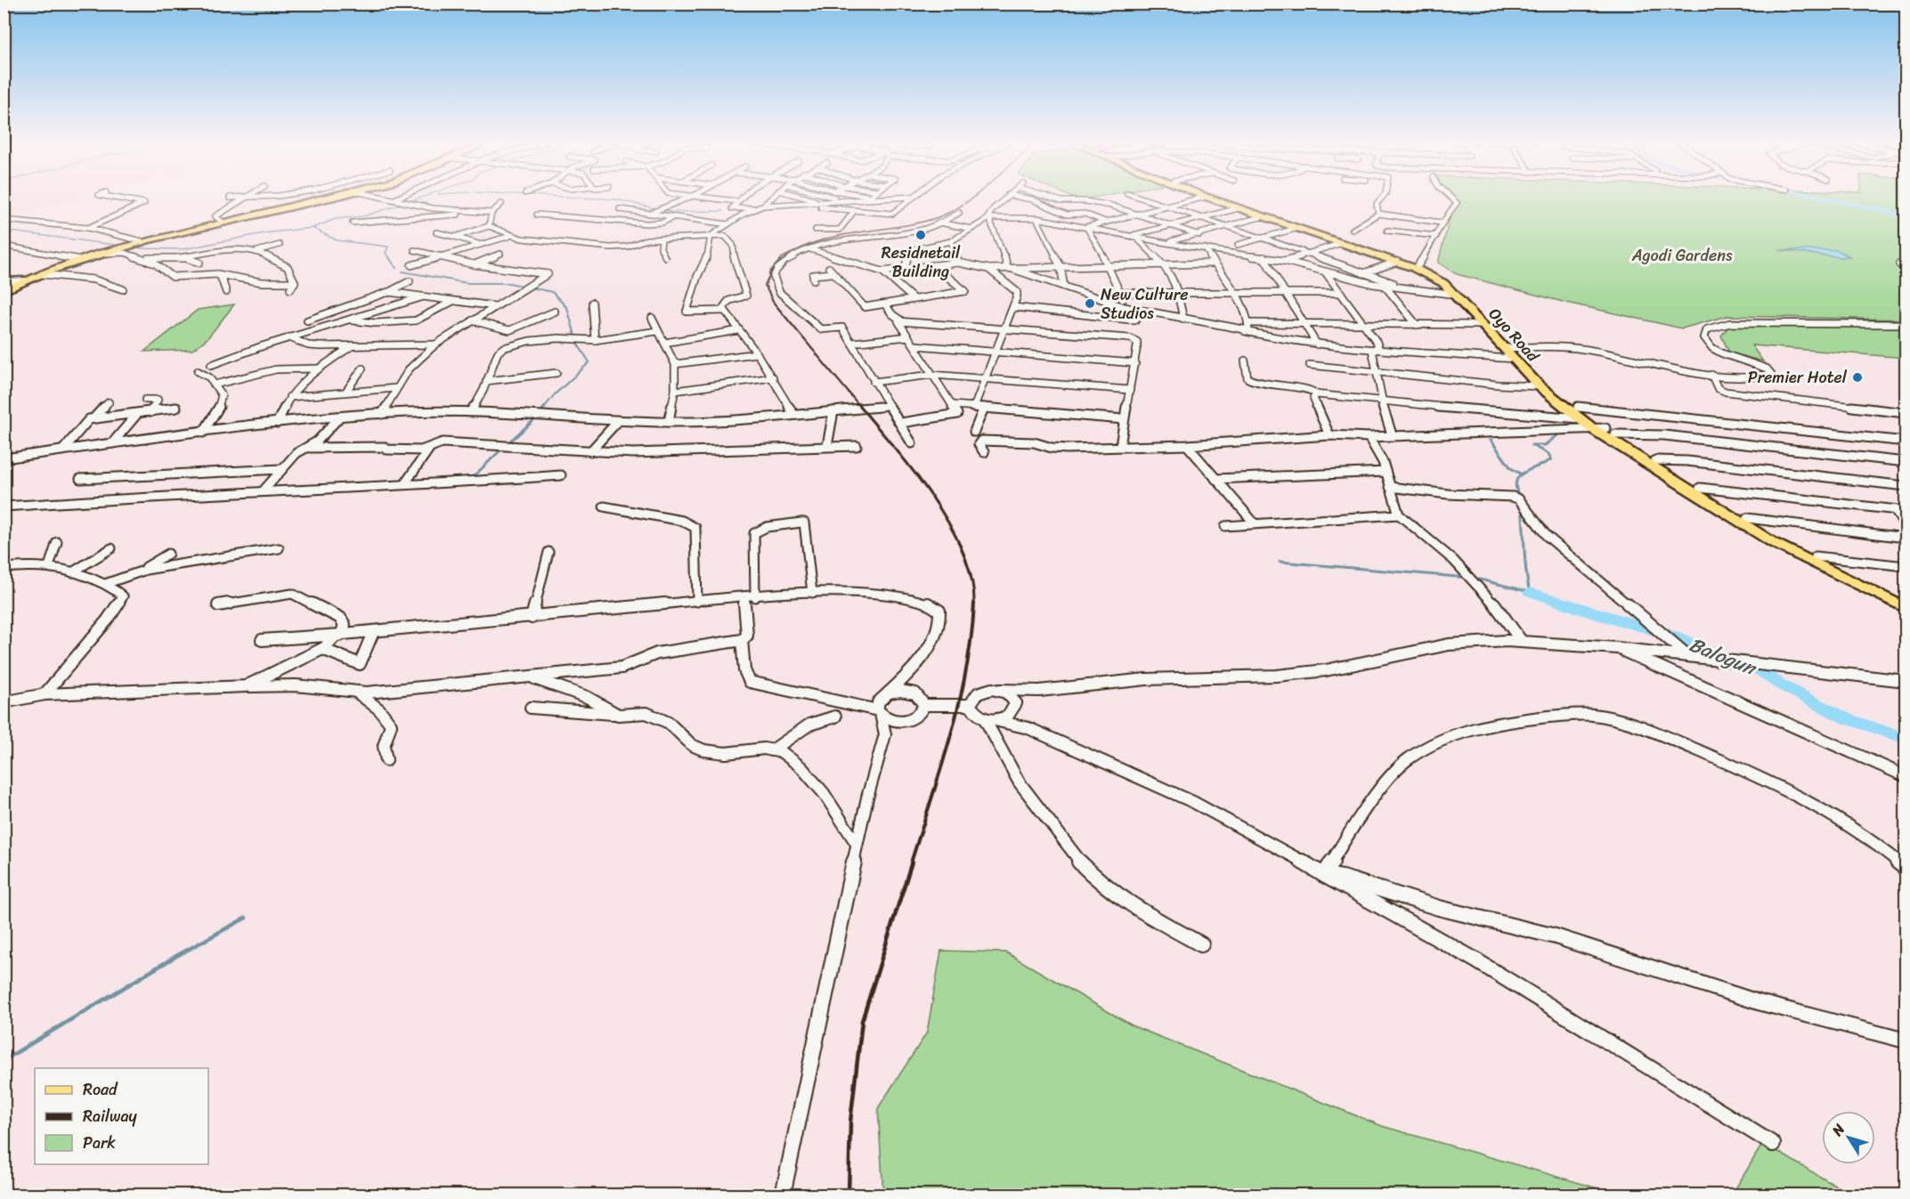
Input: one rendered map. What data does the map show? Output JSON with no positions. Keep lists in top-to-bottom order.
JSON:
{
  "streets": {
    "main road": ["Oyo Road"]
  },
  "water": ["Balogun"],
  "parks": ["Agodi Gardens"],
  "places": ["Residnetail Building", "New Culture Studios", "Premier Hotel"],
  "legend": ["Road", "Railway", "Park"],
  "north": "top left"
}
